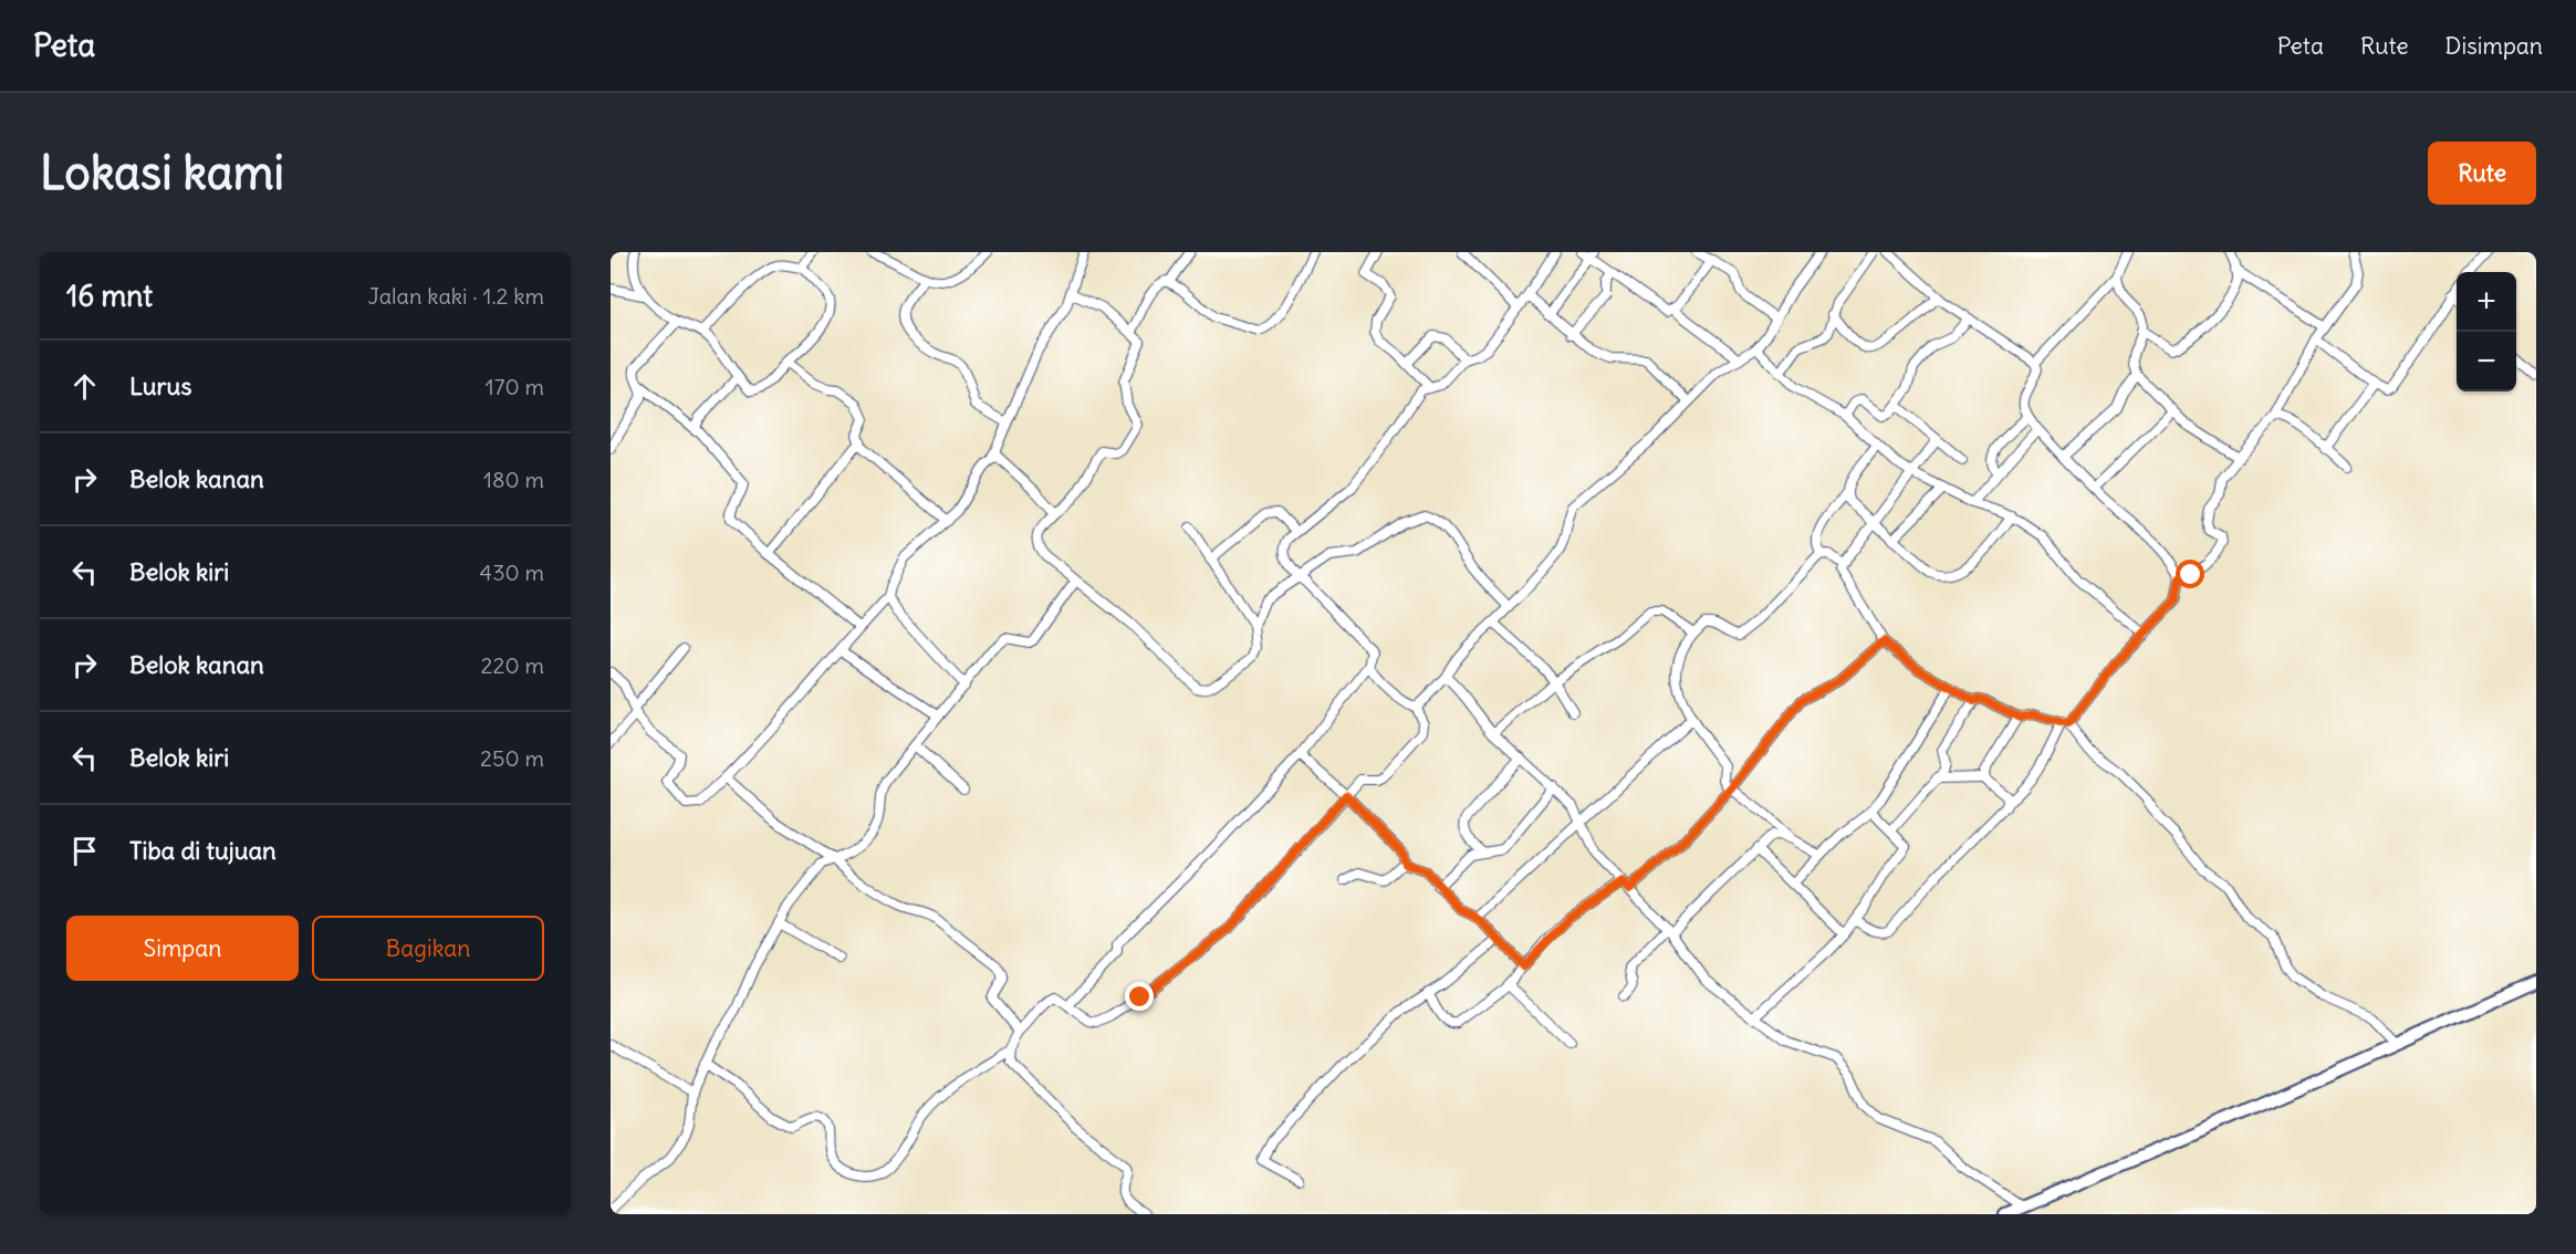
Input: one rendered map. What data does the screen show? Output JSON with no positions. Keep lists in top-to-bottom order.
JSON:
{
  "page": {
    "header": "Peta",
    "nav": ["Peta", "Rute", "Disimpan"],
    "buttons": [
      "Rute",
      ["Simpan", "Bagikan"]
    ],
    "title": "Lokasi kami",
    "heading": ["16 mnt", "Jalan kaki · 1.2 km"],
    "map_buttons": ["+", "−"],
    "list": [
      ["Lurus", "170 m"],
      ["Belok kanan", "180 m"],
      ["Belok kiri", "430 m"],
      ["Belok kanan", "220 m"],
      ["Belok kiri", "250 m"],
      "Tiba di tujuan"
    ]
  }
}
